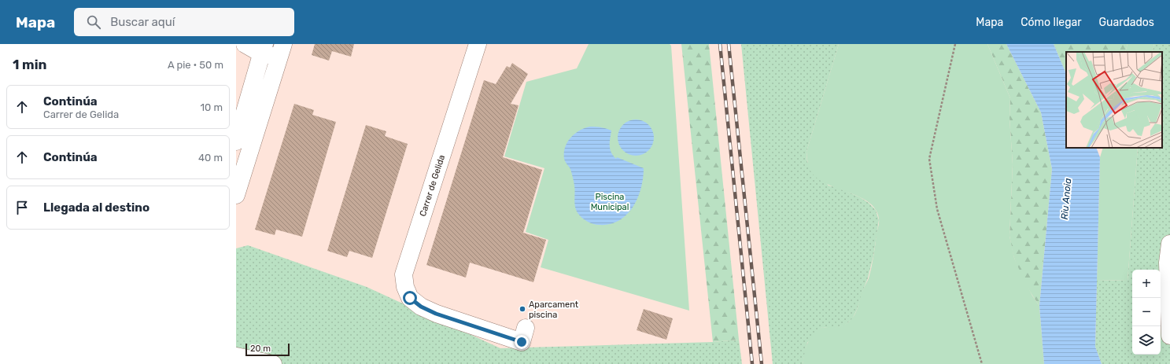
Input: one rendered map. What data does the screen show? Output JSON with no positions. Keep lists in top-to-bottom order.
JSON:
{
  "streets": {
    "main road": ["Carrer de Gelida"]
  },
  "water": ["Riu Anoia"],
  "parks": ["Piscina Municipal"],
  "places": ["Aparcament piscina"],
  "scale_bar": "20 m",
  "page": {
    "header": "Mapa",
    "search": "Buscar aquí",
    "nav": ["Mapa", "Cómo llegar", "Guardados"],
    "heading": ["1 min", "A pie · 50 m"],
    "list": [
      ["Continúa", "Carrer de Gelida", "10 m"],
      ["Continúa", "40 m"],
      "Llegada al destino"
    ],
    "map_buttons": ["+", "−"],
    "scale": "20 m"
  }
}
